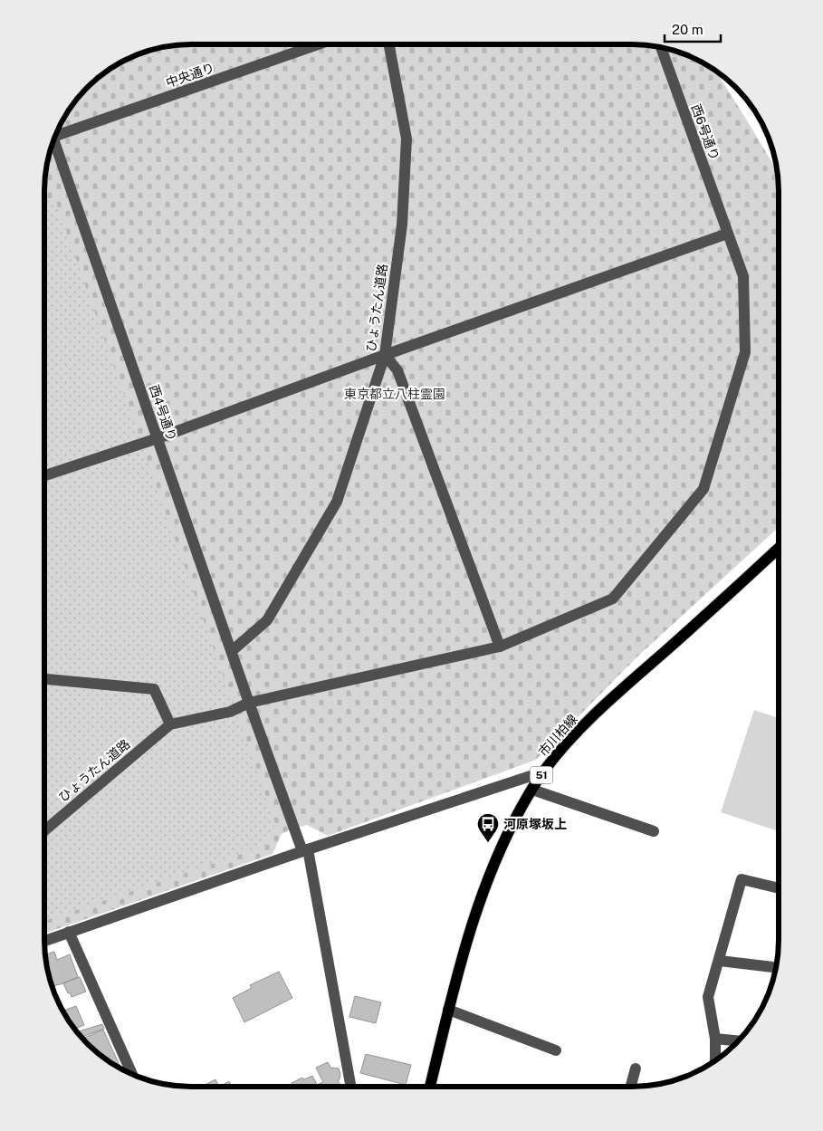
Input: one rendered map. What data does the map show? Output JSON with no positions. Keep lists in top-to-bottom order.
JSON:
{
  "streets": {
    "main road": ["市川柏線", "51"],
    "street": [
      "中央通り",
      "西6号通り",
      "ひょうたん道路",
      "西4号通り"
    ]
  },
  "crossings": [
    ["西6号通り", "ひょうたん道路"],
    ["西6号通り", "西4号通り"],
    ["ひょうたん道路", "西4号通り"]
  ],
  "parks": ["東京都立八柱霊園"],
  "places": {
    "bus stop": ["河原塚坂上"]
  },
  "scale_bar": "20 m"
}
